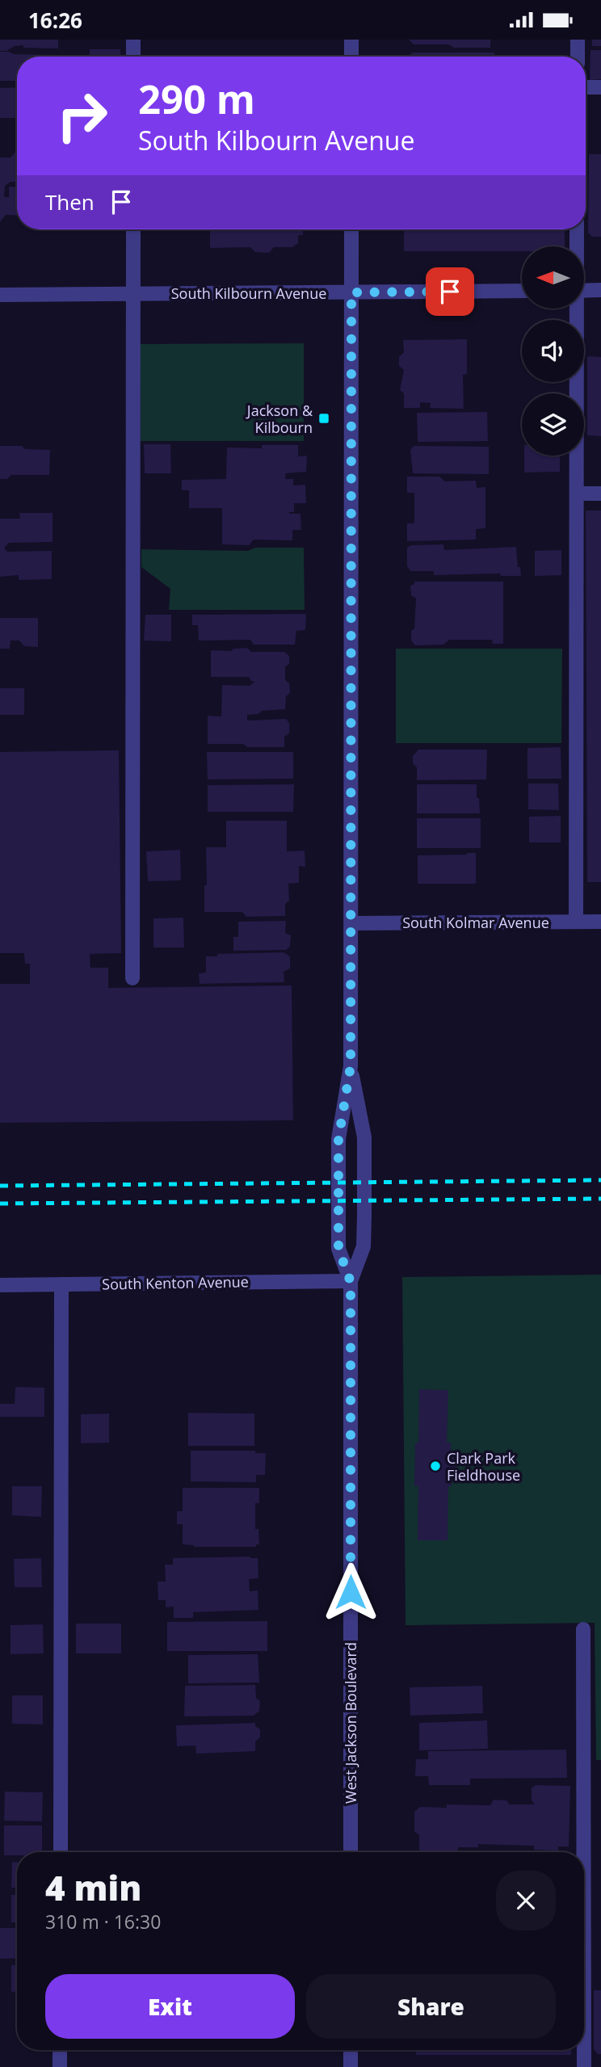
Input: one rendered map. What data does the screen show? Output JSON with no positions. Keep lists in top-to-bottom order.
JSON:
{
  "streets": {
    "street": [
      "South Kilbourn Avenue",
      "South Kolmar Avenue",
      "South Kenton Avenue",
      "West Jackson Boulevard"
    ]
  },
  "crossings": [
    ["South Kilbourn Avenue", "West Jackson Boulevard"],
    ["South Kolmar Avenue", "West Jackson Boulevard"],
    ["South Kenton Avenue", "West Jackson Boulevard"]
  ],
  "places": {
    "transit": ["Jackson & Kilbourn"],
    "other": ["Clark Park Fieldhouse"]
  },
  "north": "left",
  "page": {
    "status": "16:26",
    "turn": ["290 m", "South Kilbourn Avenue"],
    "then": "Then",
    "heading": ["4 min", "310 m · 16:30"],
    "buttons": ["Exit", "Share"]
  }
}
